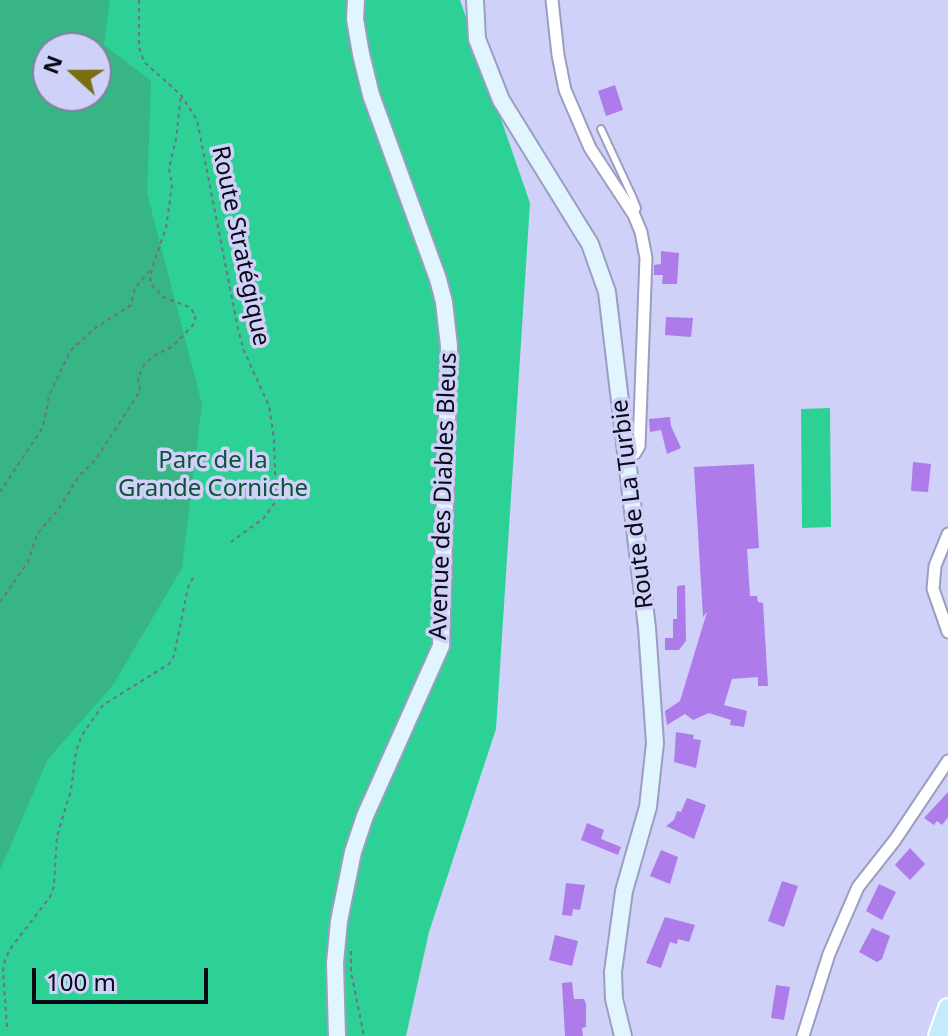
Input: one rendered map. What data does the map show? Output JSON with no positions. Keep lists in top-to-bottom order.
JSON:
{
  "streets": {
    "main road": ["Avenue des Diables Bleus", "Route de La Turbie"],
    "path": ["Route Stratégique"]
  },
  "parks": ["Parc de la Grande Corniche"],
  "scale_bar": "100 m",
  "north": "left"
}
